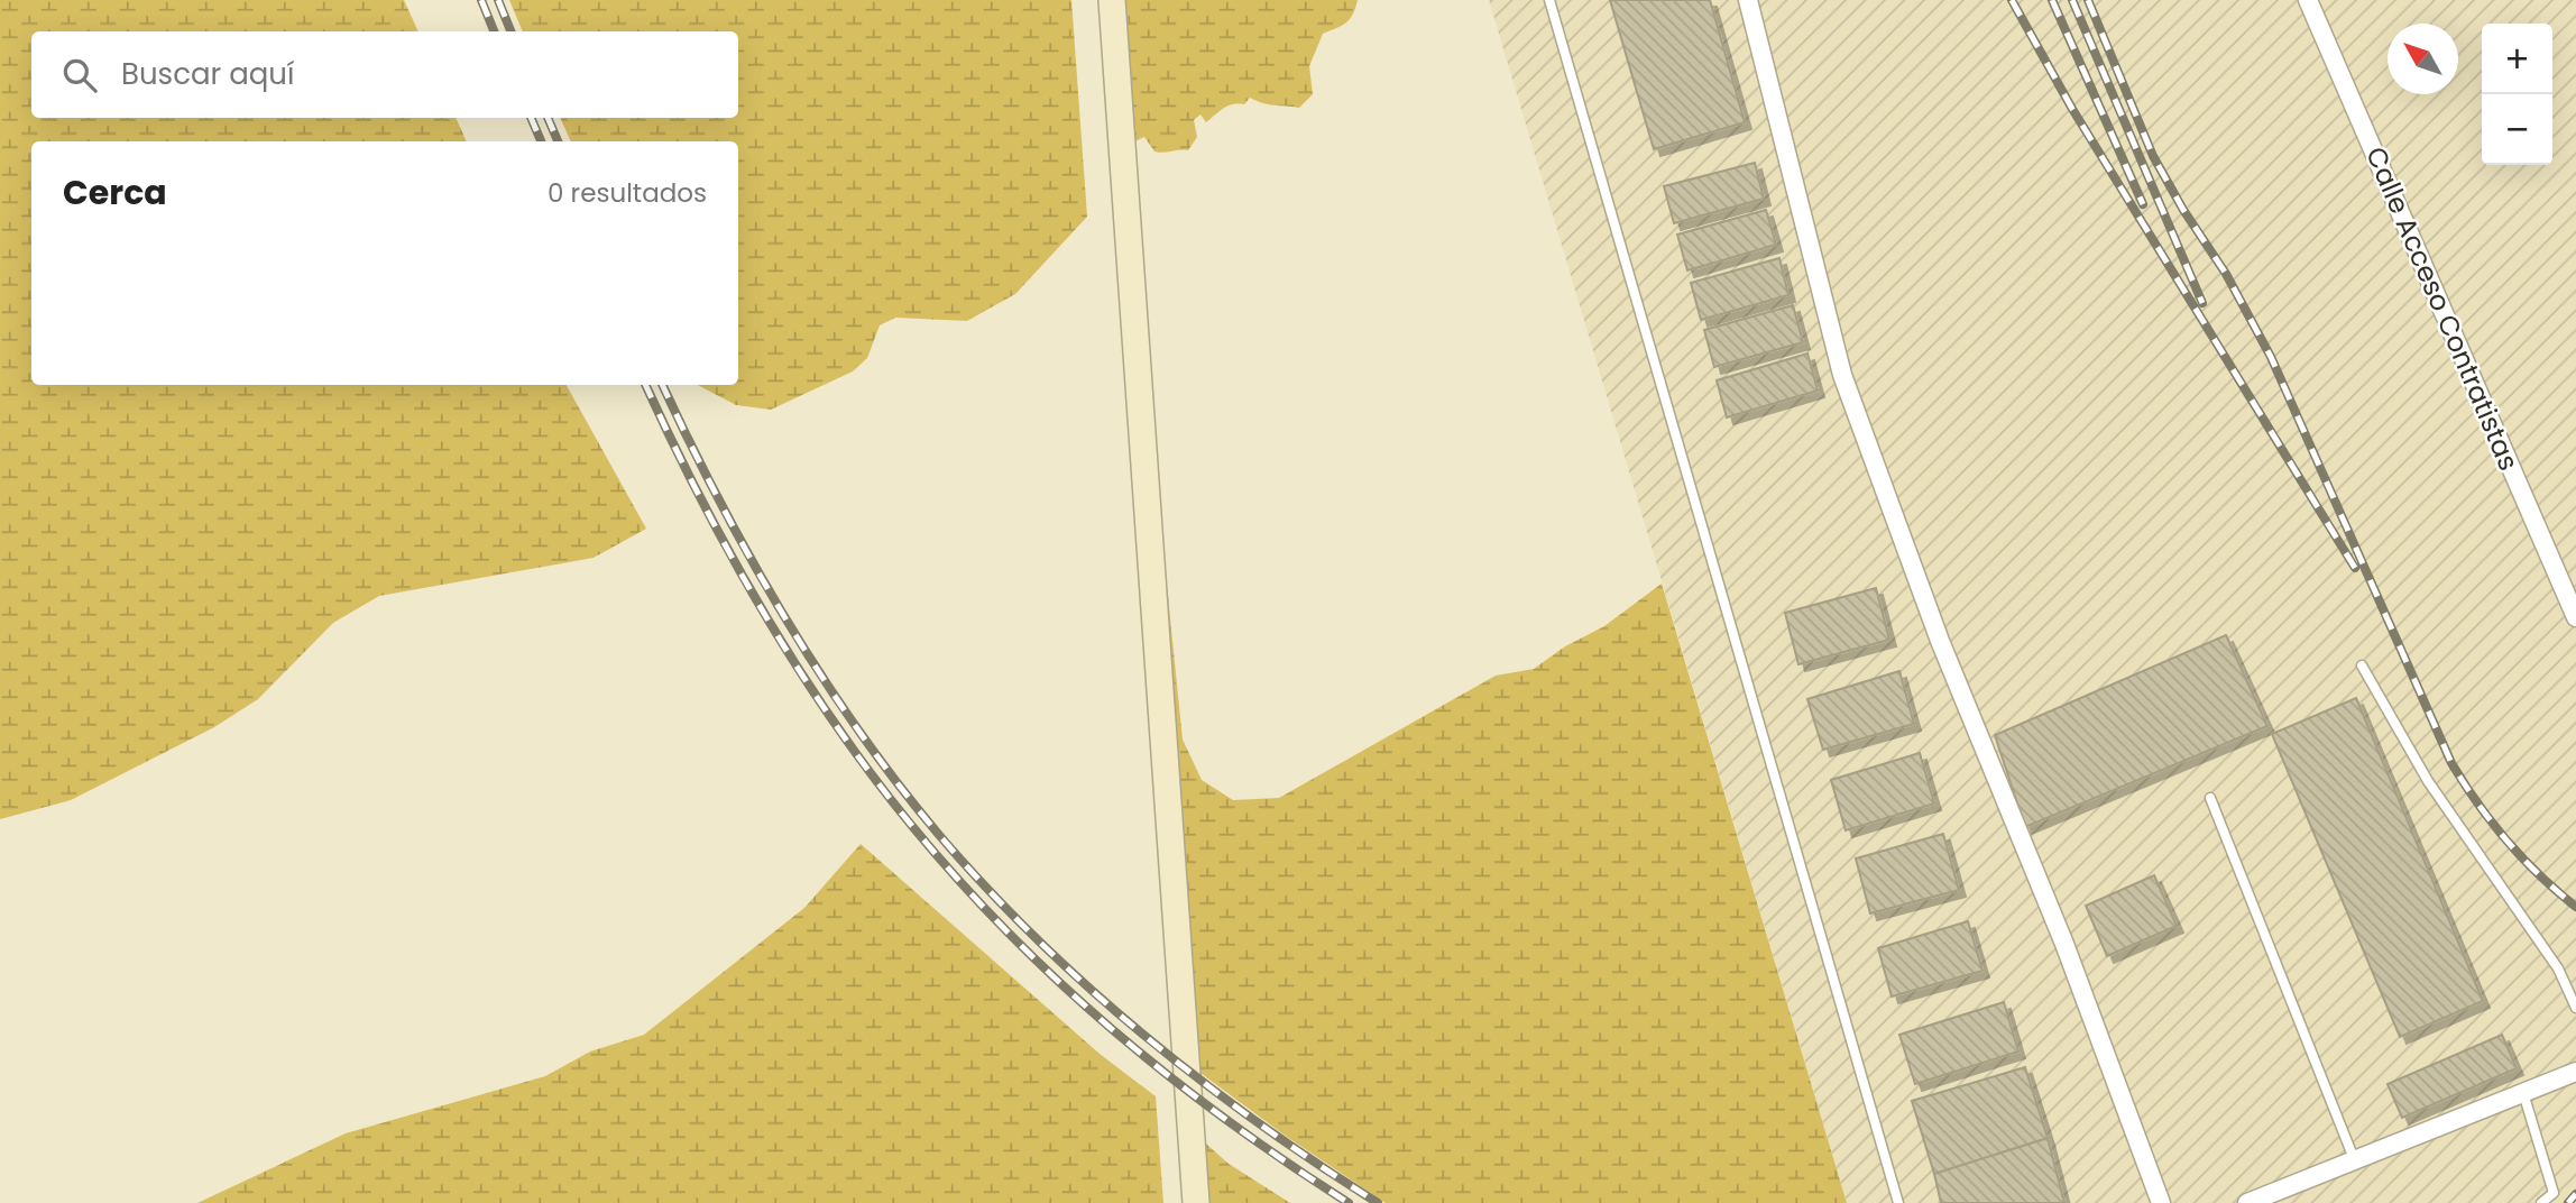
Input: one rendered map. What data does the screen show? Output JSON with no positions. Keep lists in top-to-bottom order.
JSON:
{
  "streets": {
    "street": ["Calle Acceso Contratistas"]
  },
  "north": "top left",
  "page": {
    "map_buttons": ["+", "−"],
    "search": "Buscar aquí",
    "heading": ["Cerca", "0 resultados"]
  }
}
